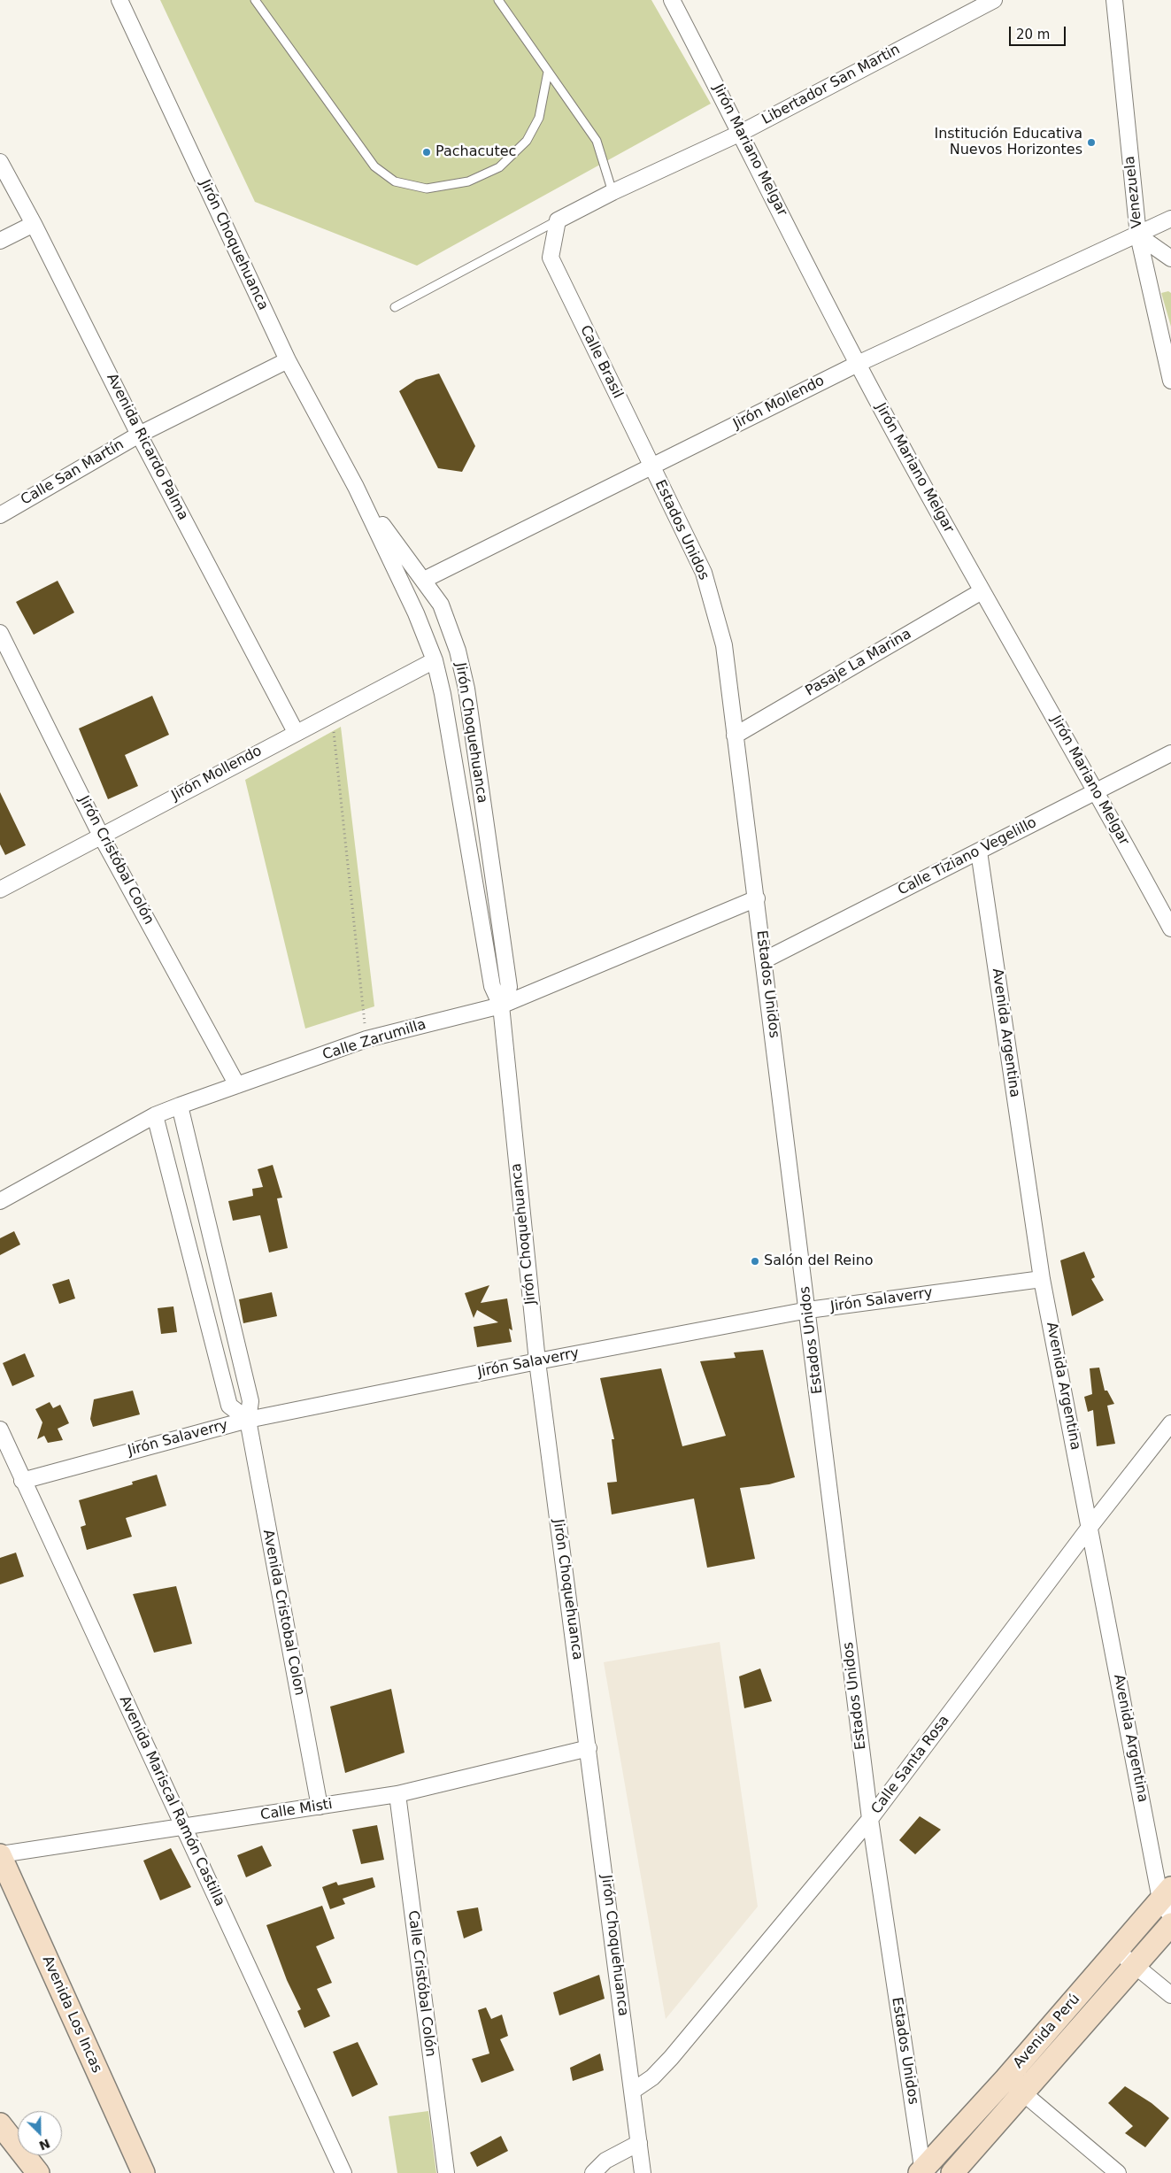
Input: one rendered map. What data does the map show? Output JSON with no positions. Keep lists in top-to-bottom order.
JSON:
{
  "streets": {
    "main road": ["Avenida Los Incas", "Avenida Perú"],
    "street": [
      "Libertador San Martin",
      "Jirón Mariano Melgar",
      "Venezuela",
      "Jirón Choquehuanca",
      "Calle Brasil",
      "Jirón Mollendo",
      "Avenida Ricardo Palma",
      "Calle San Martín",
      "Estados Unidos",
      "Pasaje La Marina",
      "Calle Tiziano Vegelillo",
      "Jirón Cristóbal Colón",
      "Avenida Argentina",
      "Calle Zarumilla",
      "Jirón Salaverry",
      "Avenida Cristobal Colon",
      "Calle Santa Rosa",
      "Avenida Mariscal Ramón Castilla",
      "Calle Misti",
      "Calle Cristóbal Colón"
    ]
  },
  "crossings": [
    ["Libertador San Martin", "Jirón Mariano Melgar"],
    ["Libertador San Martin", "Calle Brasil"],
    ["Jirón Mariano Melgar", "Jirón Mollendo"],
    ["Jirón Mariano Melgar", "Pasaje La Marina"],
    ["Jirón Mariano Melgar", "Calle Tiziano Vegelillo"],
    ["Venezuela", "Jirón Mollendo"],
    ["Jirón Choquehuanca", "Jirón Mollendo"],
    ["Jirón Choquehuanca", "Calle San Martín"],
    ["Jirón Choquehuanca", "Calle Zarumilla"],
    ["Jirón Choquehuanca", "Jirón Salaverry"],
    ["Jirón Choquehuanca", "Calle Santa Rosa"],
    ["Jirón Choquehuanca", "Calle Misti"],
    ["Calle Brasil", "Jirón Mollendo"],
    ["Calle Brasil", "Estados Unidos"],
    ["Jirón Mollendo", "Avenida Ricardo Palma"],
    ["Jirón Mollendo", "Estados Unidos"],
    ["Jirón Mollendo", "Jirón Cristóbal Colón"],
    ["Avenida Ricardo Palma", "Calle San Martín"],
    ["Estados Unidos", "Pasaje La Marina"],
    ["Estados Unidos", "Calle Tiziano Vegelillo"],
    ["Estados Unidos", "Calle Zarumilla"],
    ["Estados Unidos", "Jirón Salaverry"],
    ["Estados Unidos", "Calle Santa Rosa"],
    ["Estados Unidos", "Avenida Perú"],
    ["Calle Tiziano Vegelillo", "Avenida Argentina"],
    ["Jirón Cristóbal Colón", "Calle Zarumilla"],
    ["Avenida Argentina", "Jirón Salaverry"],
    ["Avenida Argentina", "Calle Santa Rosa"],
    ["Avenida Argentina", "Avenida Perú"],
    ["Calle Zarumilla", "Avenida Cristobal Colon"],
    ["Jirón Salaverry", "Avenida Cristobal Colon"],
    ["Jirón Salaverry", "Avenida Mariscal Ramón Castilla"],
    ["Avenida Cristobal Colon", "Calle Misti"],
    ["Avenida Mariscal Ramón Castilla", "Calle Misti"],
    ["Calle Misti", "Calle Cristóbal Colón"],
    ["Calle Misti", "Avenida Los Incas"]
  ],
  "places": ["Institución Educativa Nuevos Horizontes", "Pachacutec", "Salón del Reino"],
  "scale_bar": "20 m",
  "north": "bottom right"
}
